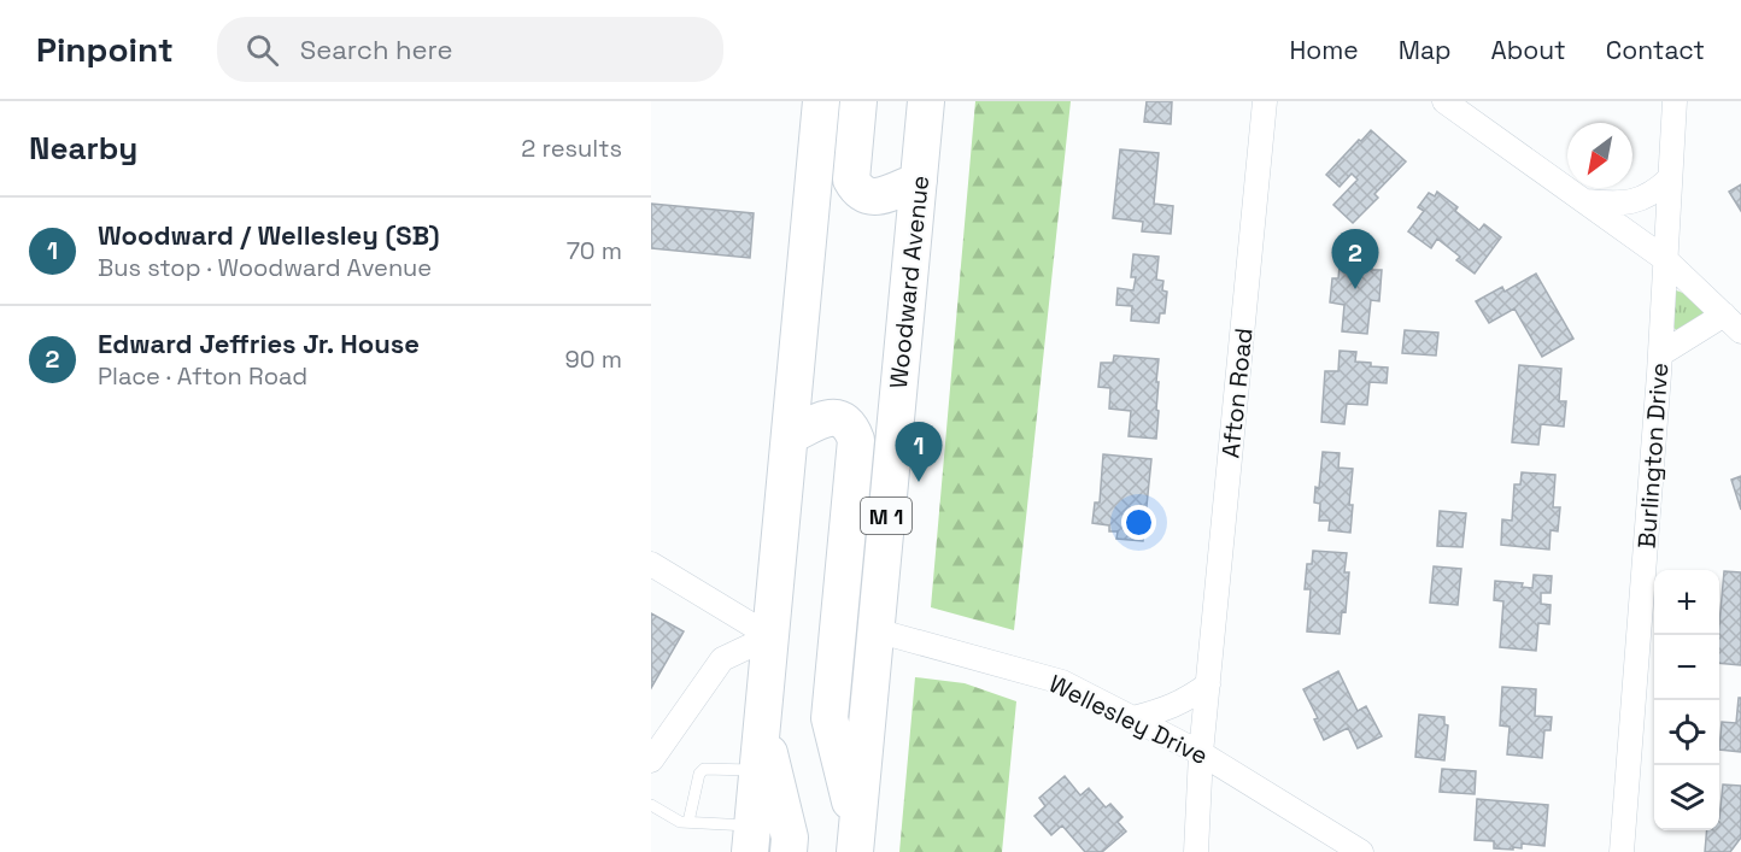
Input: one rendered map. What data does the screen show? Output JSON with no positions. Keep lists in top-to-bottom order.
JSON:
{
  "streets": {
    "main road": ["Woodward Avenue", "M 1"],
    "street": ["Afton Road", "Burlington Drive", "Wellesley Drive"]
  },
  "crossings": [
    ["Woodward Avenue", "Wellesley Drive"],
    ["Afton Road", "Wellesley Drive"]
  ],
  "north": "bottom left",
  "page": {
    "header": "Pinpoint",
    "search": "Search here",
    "nav": [
      "Home",
      "Map",
      "About",
      "Contact"
    ],
    "heading": ["Nearby", "2 results"],
    "list": [
      {
        "mark": "1",
        "name": "Woodward / Wellesley (SB)",
        "note": "Bus stop · Woodward Avenue",
        "value": "70 m"
      },
      {
        "mark": "2",
        "name": "Edward Jeffries Jr. House",
        "note": "Place · Afton Road",
        "value": "90 m"
      }
    ],
    "pins": ["2", "1"],
    "map_buttons": ["+", "−"]
  }
}
